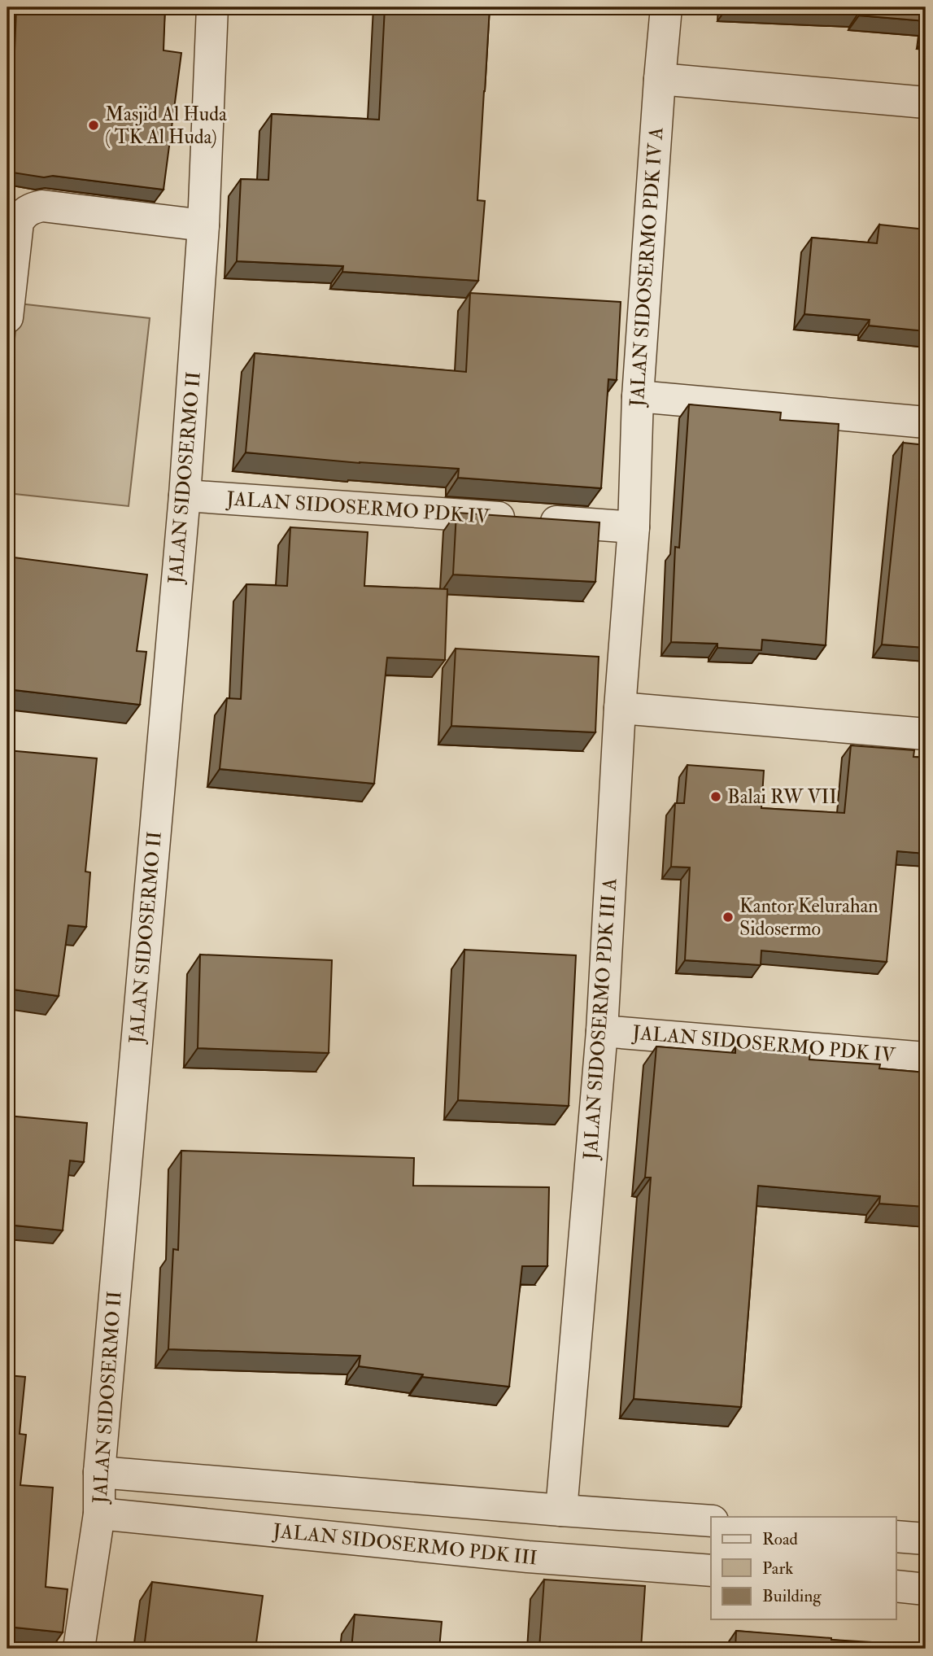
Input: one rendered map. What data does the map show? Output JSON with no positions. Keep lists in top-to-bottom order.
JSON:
{
  "streets": {
    "street": [
      "JALAN SIDOSERMO PDK IV A",
      "JALAN SIDOSERMO II",
      "JALAN SIDOSERMO PDK IV",
      "JALAN SIDOSERMO PDK III A",
      "JALAN SIDOSERMO PDK III"
    ]
  },
  "crossings": [
    ["JALAN SIDOSERMO PDK IV A", "JALAN SIDOSERMO PDK IV"],
    ["JALAN SIDOSERMO PDK IV A", "JALAN SIDOSERMO PDK III A"],
    ["JALAN SIDOSERMO II", "JALAN SIDOSERMO PDK IV"],
    ["JALAN SIDOSERMO II", "JALAN SIDOSERMO PDK III"],
    ["JALAN SIDOSERMO PDK IV", "JALAN SIDOSERMO PDK III A"],
    ["JALAN SIDOSERMO PDK III A", "JALAN SIDOSERMO PDK III"]
  ],
  "places": ["Masjid Al Huda ( TK Al Huda)", "Balai RW VII", "Kantor Kelurahan Sidosermo"],
  "legend": ["Road", "Park", "Building"]
}
